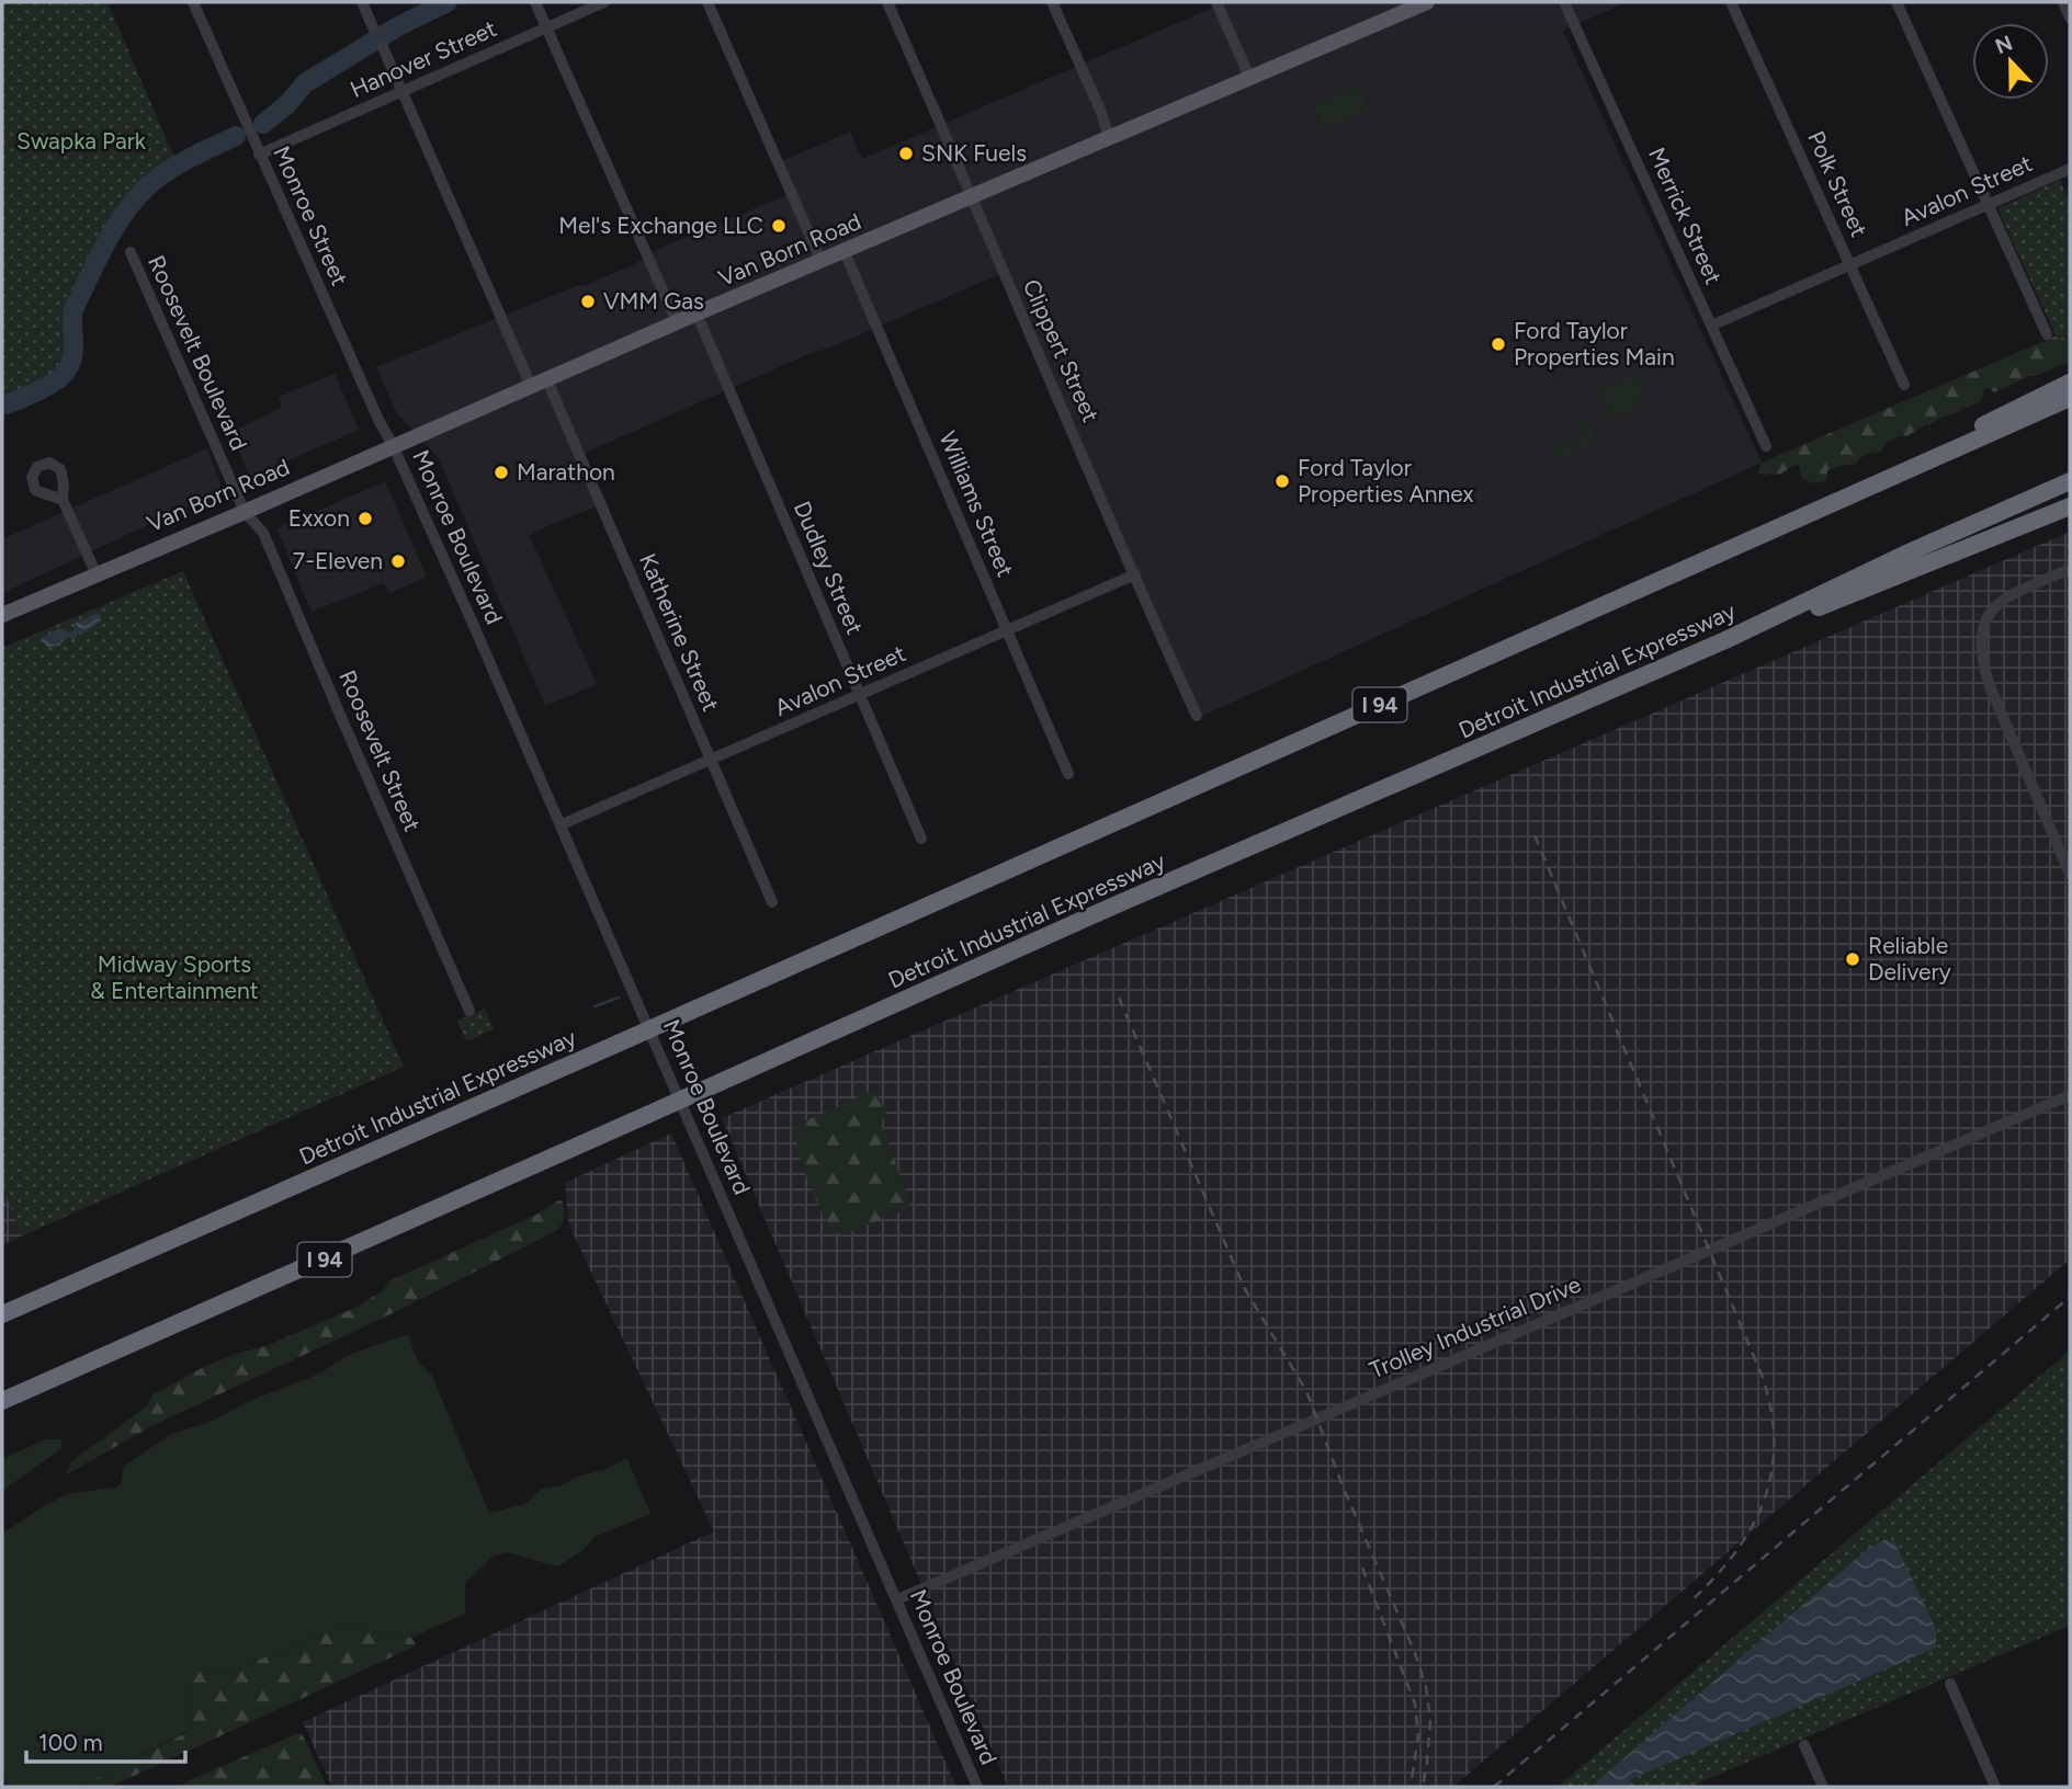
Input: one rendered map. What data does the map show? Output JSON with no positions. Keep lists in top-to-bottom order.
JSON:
{
  "streets": {
    "highway": ["Detroit Industrial Expressway", "I 94"],
    "main road": ["Van Born Road"],
    "street": [
      "Hanover Street",
      "Polk Street",
      "Avalon Street",
      "Monroe Street",
      "Merrick Street",
      "Clippert Street",
      "Roosevelt Boulevard",
      "Williams Street",
      "Monroe Boulevard",
      "Dudley Street",
      "Katherine Street",
      "Roosevelt Street",
      "Trolley Industrial Drive"
    ]
  },
  "crossings": [
    ["Hanover Street", "Monroe Street"],
    ["Polk Street", "Avalon Street"],
    ["Avalon Street", "Merrick Street"],
    ["Avalon Street", "Clippert Street"],
    ["Avalon Street", "Williams Street"],
    ["Avalon Street", "Monroe Boulevard"],
    ["Avalon Street", "Dudley Street"],
    ["Avalon Street", "Katherine Street"],
    ["Monroe Street", "Van Born Road"],
    ["Monroe Street", "Monroe Boulevard"],
    ["Van Born Road", "Clippert Street"],
    ["Van Born Road", "Roosevelt Boulevard"],
    ["Van Born Road", "Williams Street"],
    ["Van Born Road", "Monroe Boulevard"],
    ["Van Born Road", "Dudley Street"],
    ["Van Born Road", "Katherine Street"],
    ["Van Born Road", "Roosevelt Street"],
    ["Roosevelt Boulevard", "Roosevelt Street"],
    ["Monroe Boulevard", "Trolley Industrial Drive"]
  ],
  "parks": ["Swapka Park", "Midway Sports & Entertainment"],
  "places": [
    "SNK Fuels",
    "Mel's Exchange LLC",
    "VMM Gas",
    "Ford Taylor Properties Main",
    "Marathon",
    "Ford Taylor Properties Annex",
    "Exxon",
    "7-Eleven",
    "Reliable Delivery"
  ],
  "scale_bar": "100 m",
  "north": "top"
}
